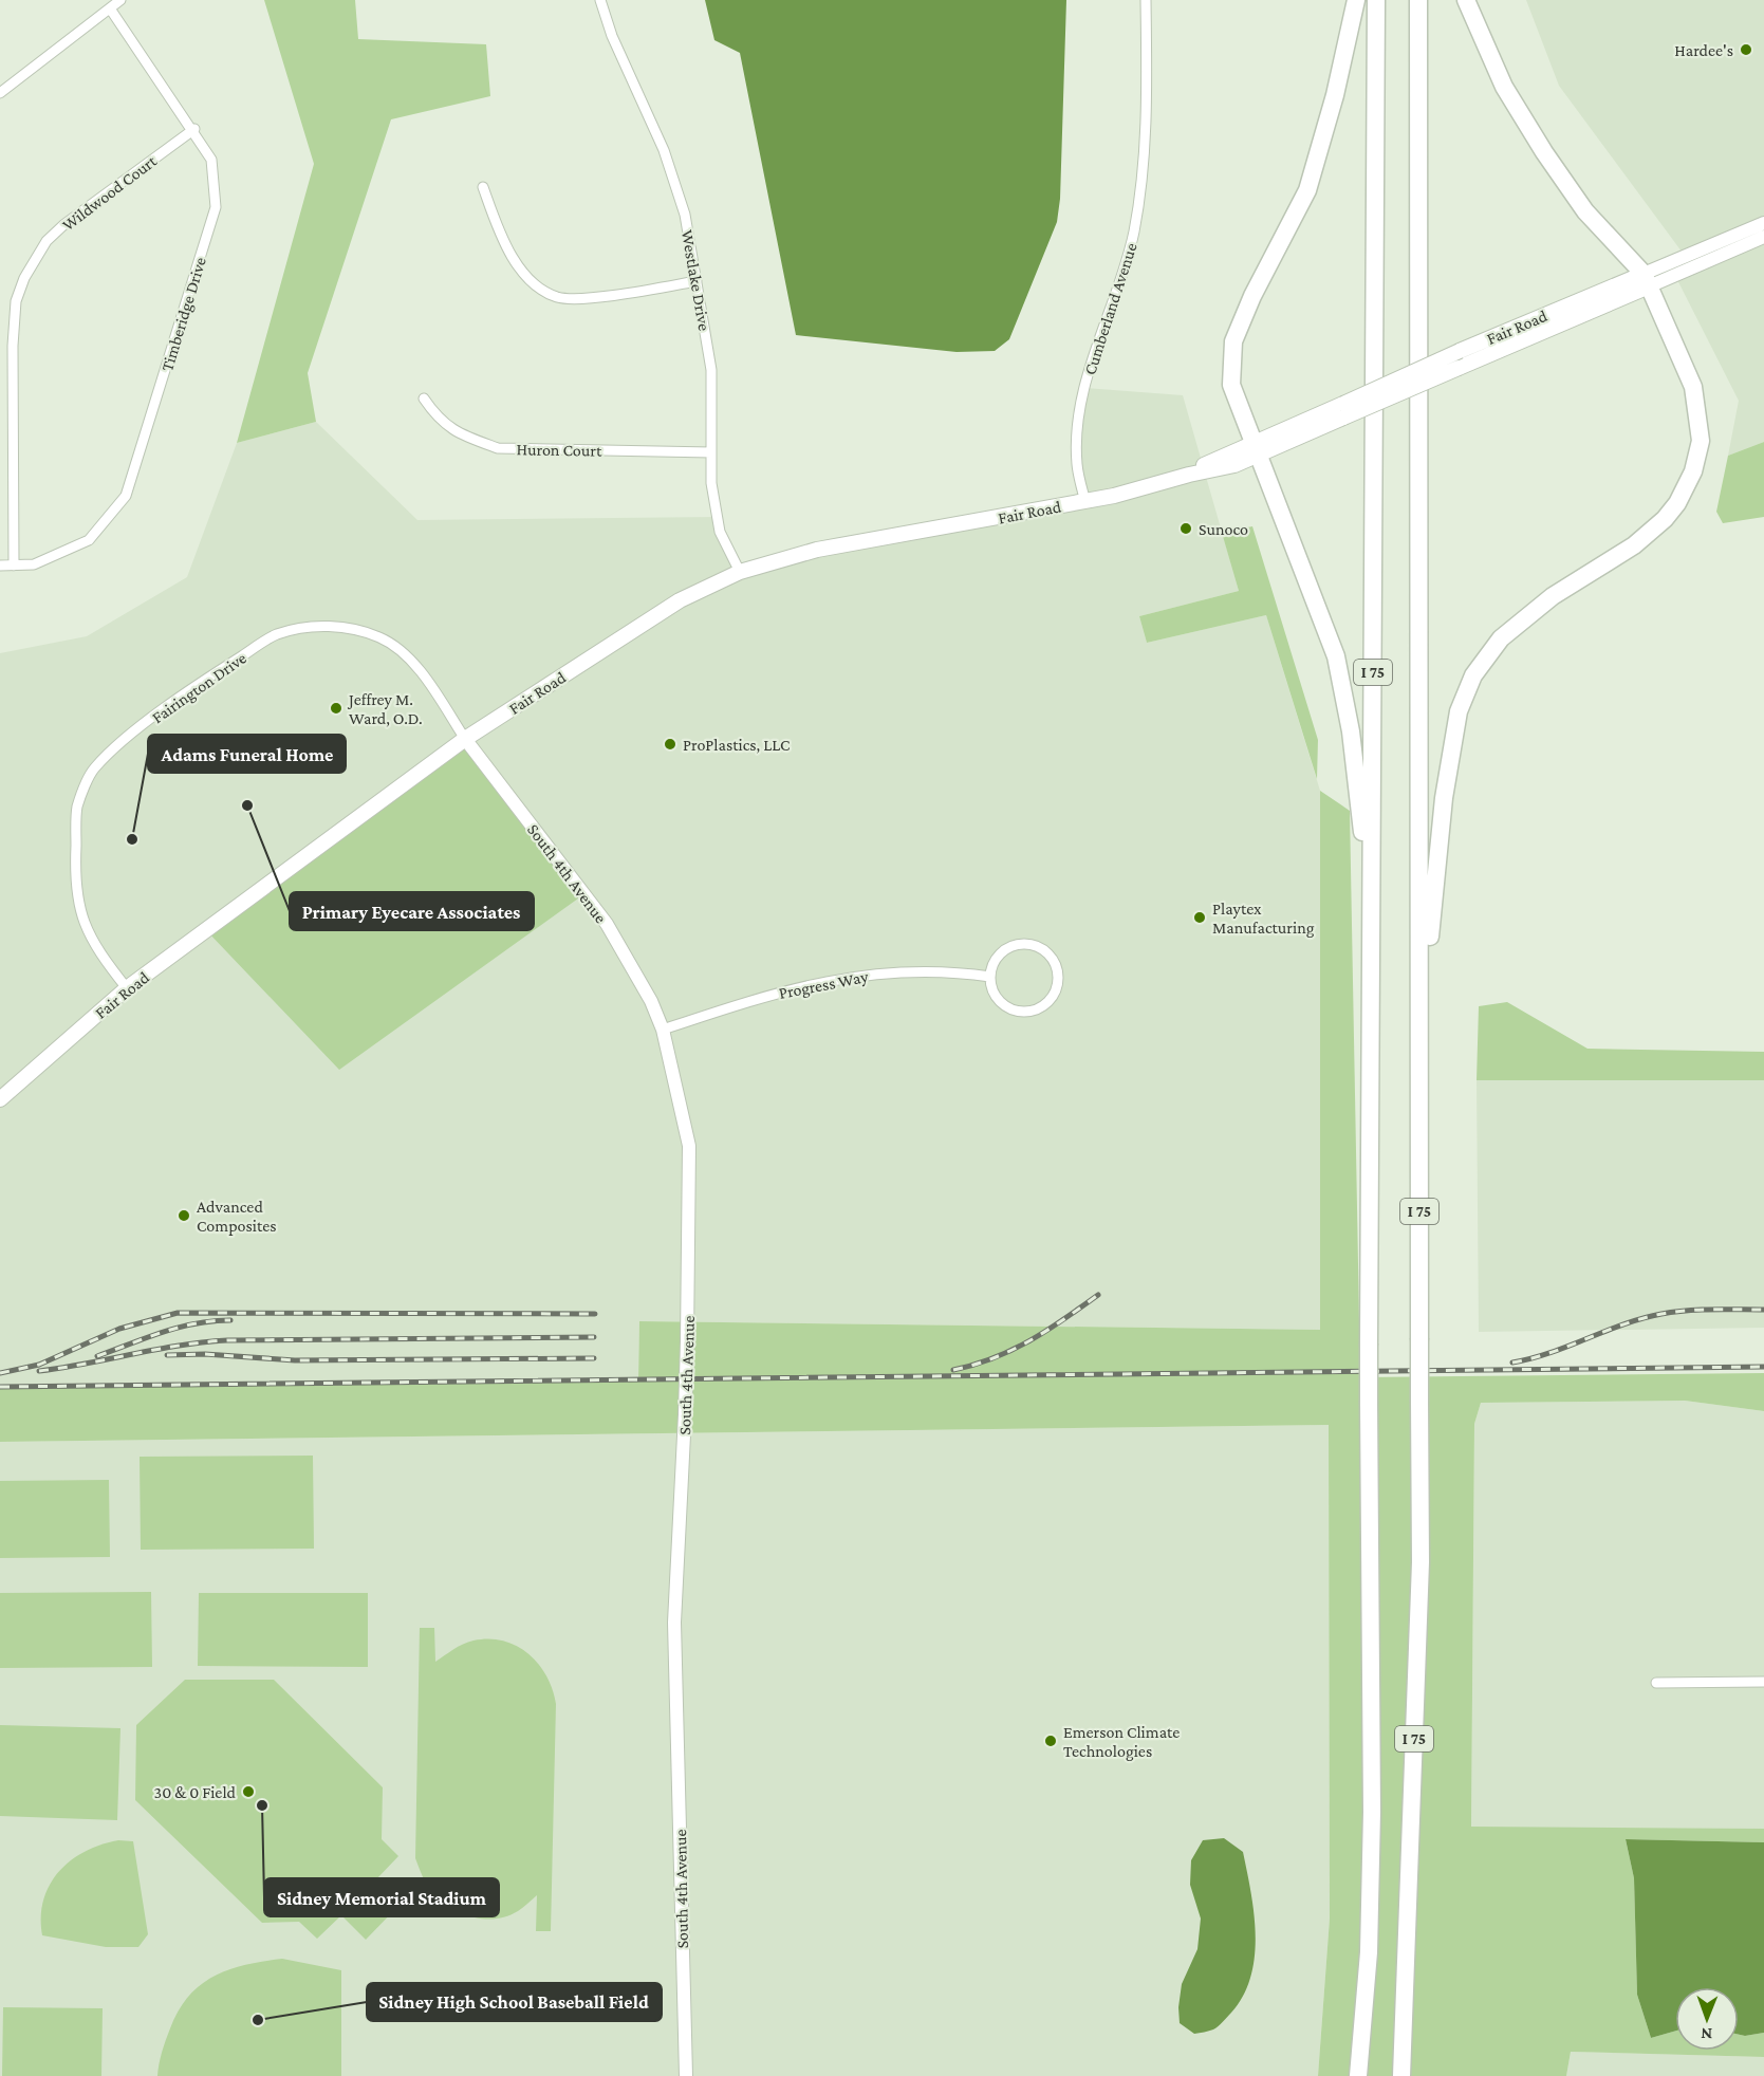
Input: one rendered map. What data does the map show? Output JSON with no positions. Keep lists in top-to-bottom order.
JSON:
{
  "streets": {
    "highway": ["I 75"],
    "main road": ["Fair Road"],
    "street": [
      "Wildwood Court",
      "Westlake Drive",
      "Cumberland Avenue",
      "Timberidge Drive",
      "Huron Court",
      "Fairington Drive",
      "South 4th Avenue",
      "Progress Way"
    ]
  },
  "crossings": [
    ["Wildwood Court", "Timberidge Drive"],
    ["Westlake Drive", "Fair Road"],
    ["Westlake Drive", "Huron Court"],
    ["Cumberland Avenue", "Fair Road"],
    ["Fair Road", "Fairington Drive"],
    ["Fair Road", "South 4th Avenue"],
    ["Fairington Drive", "South 4th Avenue"],
    ["South 4th Avenue", "Progress Way"]
  ],
  "places": [
    "Hardee's",
    "Sunoco",
    "Jeffrey M. Ward, O.D.",
    "ProPlastics, LLC",
    "Primary Eyecare Associates",
    "Adams Funeral Home",
    "Playtex Manufacturing",
    "Advanced Composites",
    "Emerson Climate Technologies",
    "30 & 0 Field",
    "Sidney Memorial Stadium",
    "Sidney High School Baseball Field"
  ],
  "north": "bottom"
}
